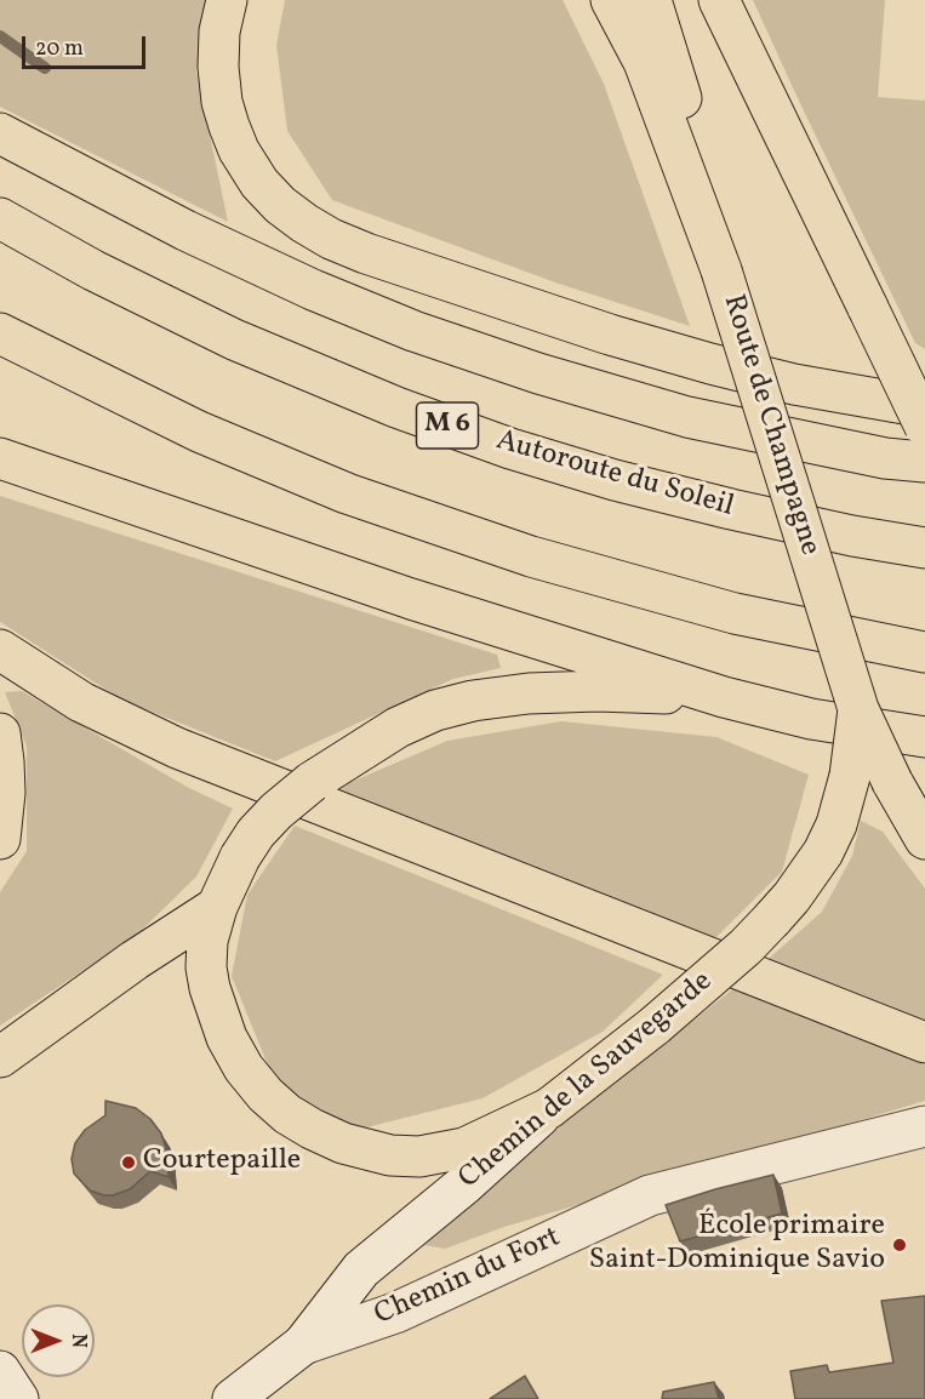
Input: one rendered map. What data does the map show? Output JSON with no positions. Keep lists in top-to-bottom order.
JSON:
{
  "streets": {
    "main road": [
      "M 6",
      "Route de Champagne",
      "Autoroute du Soleil",
      "Chemin de la Sauvegarde"
    ],
    "street": ["Chemin du Fort"]
  },
  "crossings": [
    ["Route de Champagne", "Chemin de la Sauvegarde"],
    ["Chemin de la Sauvegarde", "Chemin du Fort"]
  ],
  "places": ["Courtepaille", "École primaire Saint-Dominique Savio"],
  "scale_bar": "20 m",
  "north": "right"
}
